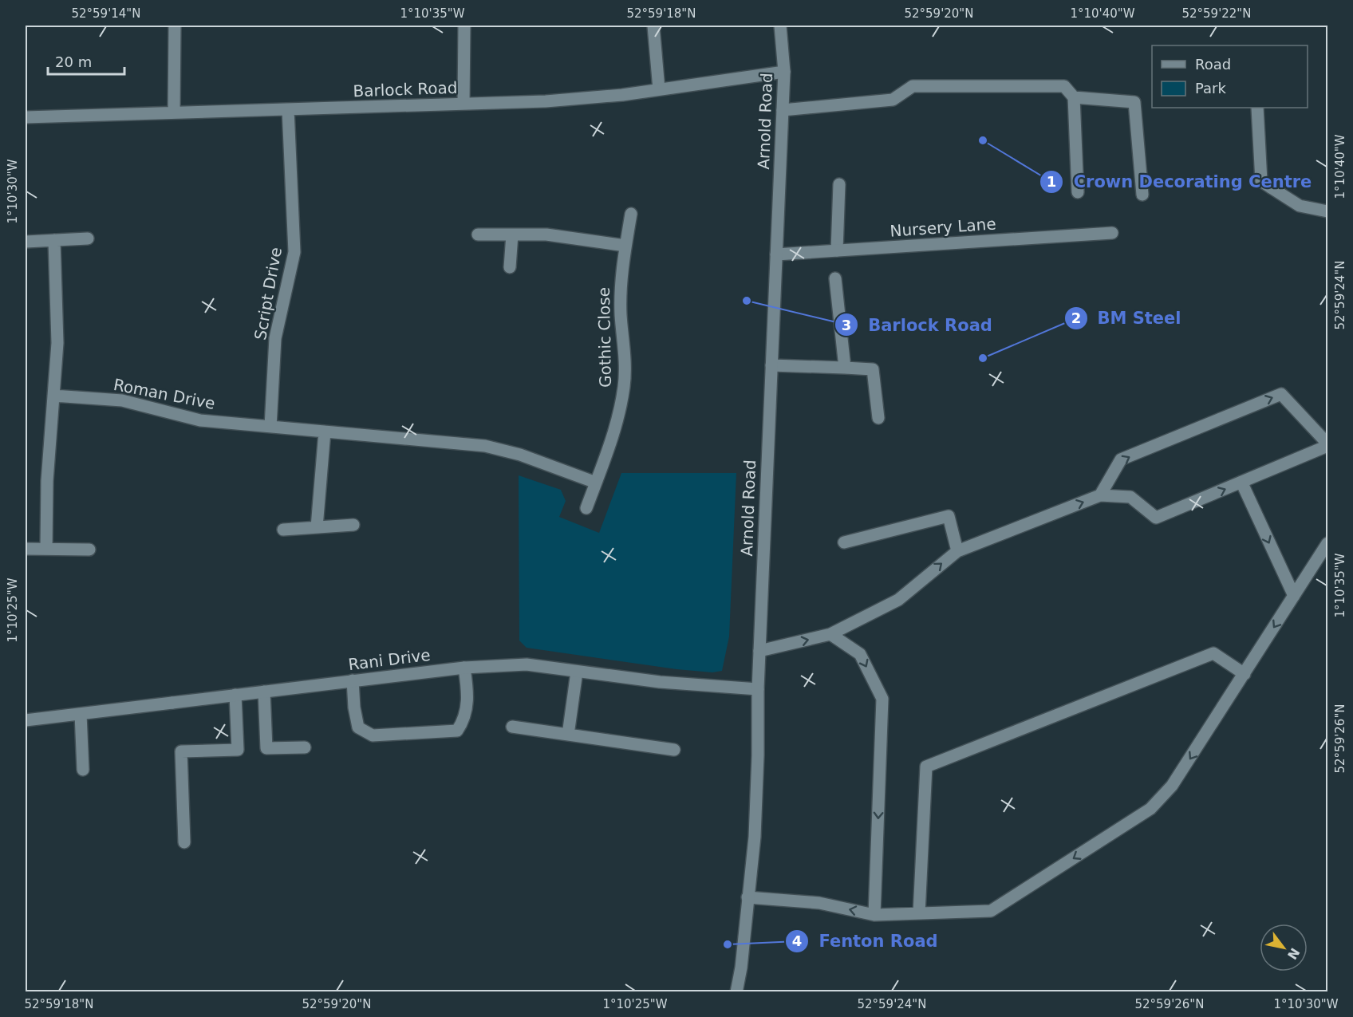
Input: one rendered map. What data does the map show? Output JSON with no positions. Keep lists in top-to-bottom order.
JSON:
{
  "streets": {
    "street": [
      "Barlock Road",
      "Arnold Road",
      "Nursery Lane",
      "Script Drive",
      "Gothic Close",
      "Roman Drive",
      "Rani Drive"
    ]
  },
  "crossings": [
    ["Barlock Road", "Arnold Road"],
    ["Barlock Road", "Script Drive"],
    ["Arnold Road", "Nursery Lane"],
    ["Arnold Road", "Rani Drive"],
    ["Script Drive", "Roman Drive"],
    ["Gothic Close", "Roman Drive"]
  ],
  "places": [
    "Crown Decorating Centre",
    "Barlock Road",
    "BM Steel",
    "Fenton Road"
  ],
  "legend": ["Road", "Park"],
  "scale_bar": "20 m",
  "north": "bottom right",
  "coordinates": [
    "52°59'14\"N",
    "1°10'35\"W",
    "52°59'18\"N",
    "52°59'20\"N",
    "1°10'40\"W",
    "52°59'22\"N",
    "1°10'30\"W",
    "52°59'24\"N",
    "1°10'25\"W",
    "52°59'26\"N"
  ]
}
